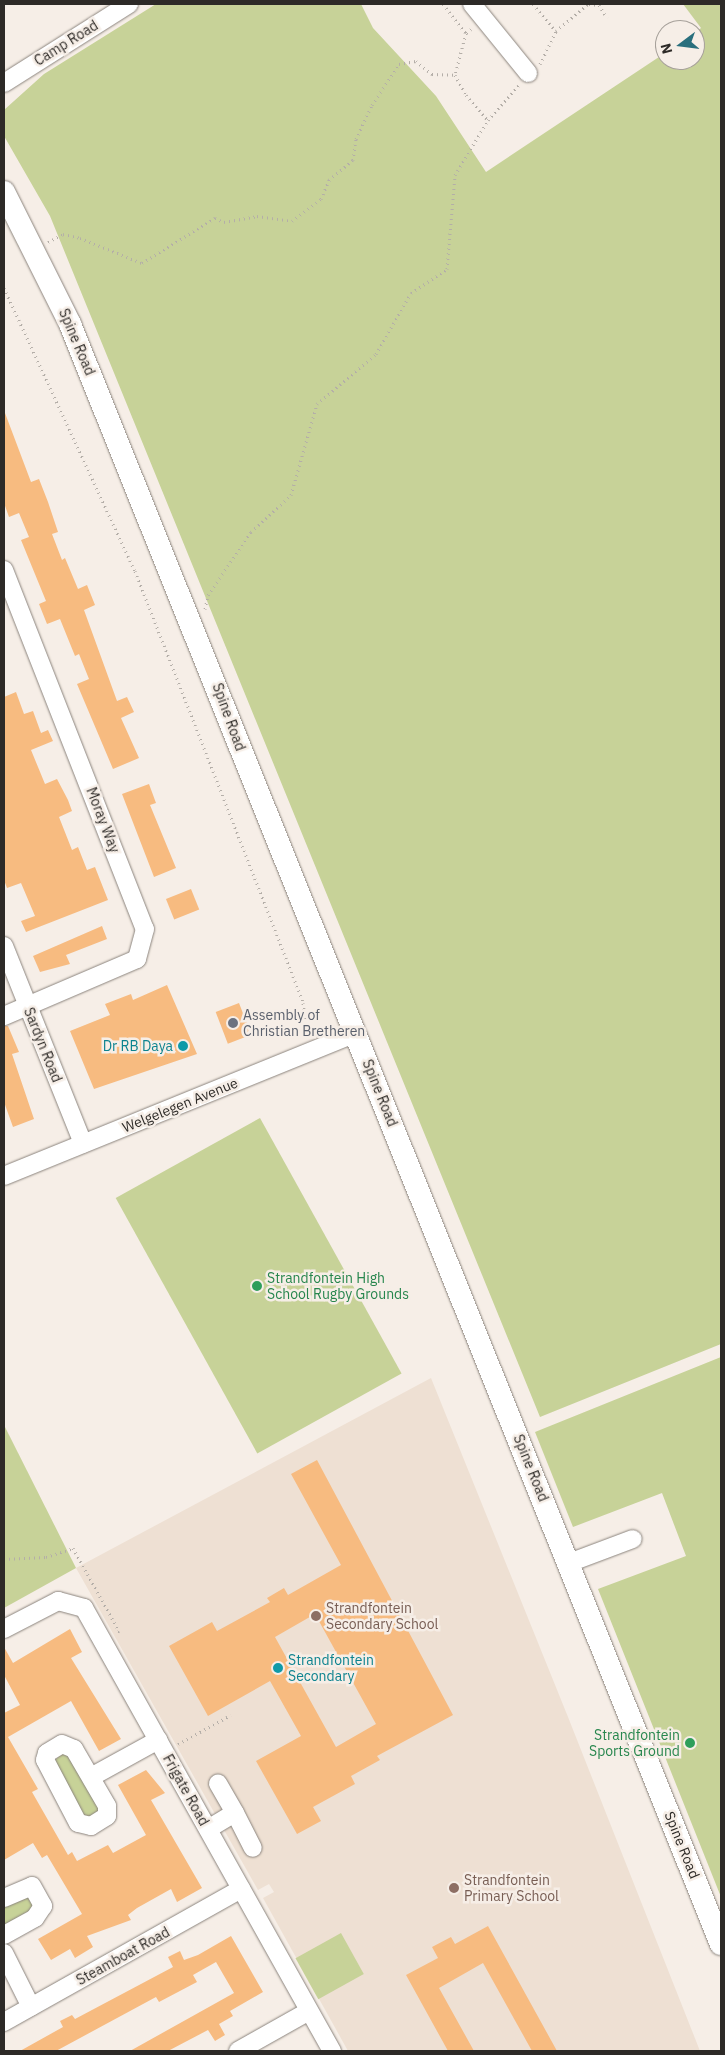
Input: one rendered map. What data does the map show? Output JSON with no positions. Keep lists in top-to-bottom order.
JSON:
{
  "streets": {
    "main road": ["Spine Road"],
    "street": [
      "Camp Road",
      "Moray Way",
      "Sardyn Road",
      "Welgelegen Avenue",
      "Frigate Road",
      "Steamboat Road"
    ]
  },
  "crossings": [
    ["Spine Road", "Welgelegen Avenue"],
    ["Moray Way", "Sardyn Road"],
    ["Sardyn Road", "Welgelegen Avenue"],
    ["Frigate Road", "Steamboat Road"]
  ],
  "places": [
    "Assembly of Christian Bretheren",
    "Dr RB Daya",
    "Strandfontein High School Rugby Grounds",
    "Strandfontein Secondary School",
    "Strandfontein Secondary",
    "Strandfontein Sports Ground",
    "Strandfontein Primary School"
  ],
  "north": "left"
}
